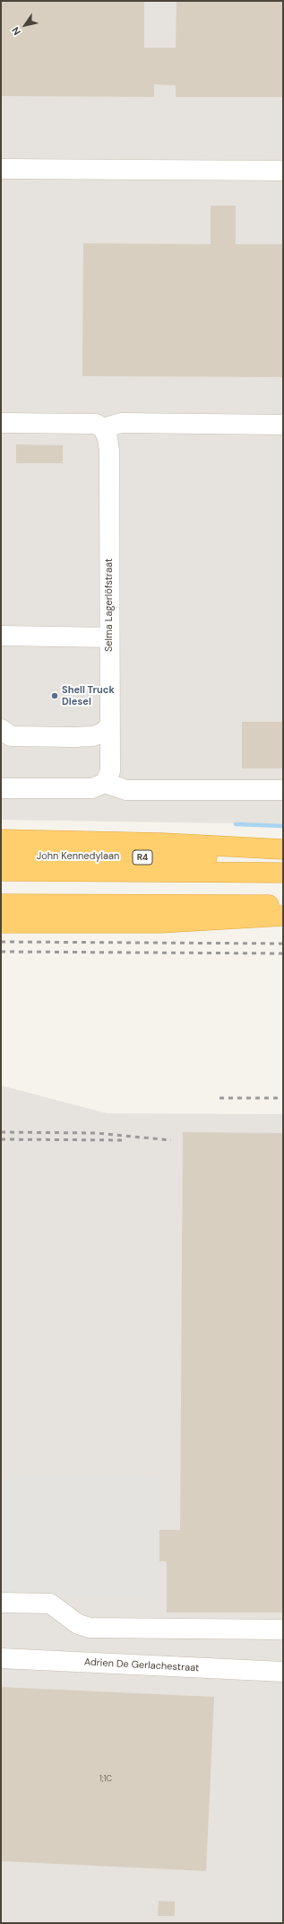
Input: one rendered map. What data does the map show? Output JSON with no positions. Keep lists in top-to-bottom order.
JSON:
{
  "streets": {
    "highway": ["John Kennedylaan", "R4"],
    "street": ["Selma Lagerlöfstraat", "Adrien De Gerlachestraat"]
  },
  "places": ["Shell Truck Diesel"],
  "house_numbers": ["1;1C"],
  "north": "bottom left"
}
